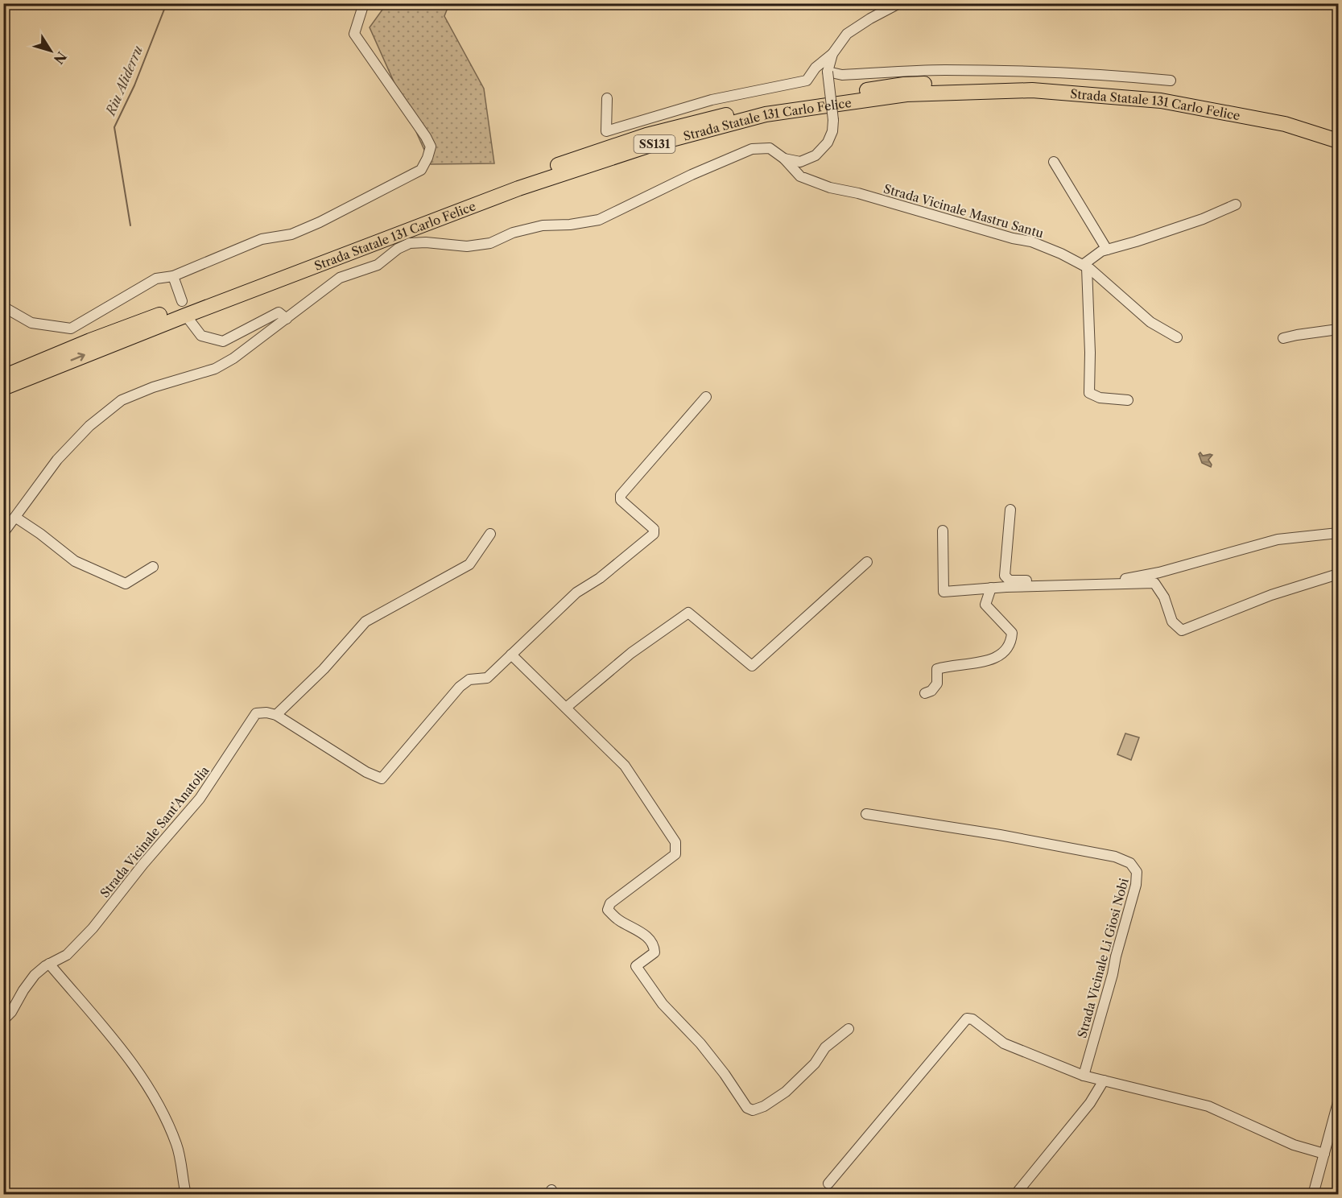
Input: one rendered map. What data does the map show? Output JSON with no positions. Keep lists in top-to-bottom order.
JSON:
{
  "streets": {
    "highway": ["Strada Statale 131 Carlo Felice", "SS131"],
    "street": ["Strada Vicinale Mastru Santu", "Strada Vicinale Sant'Anatolia", "Strada Vicinale Li Giosi Nobi"]
  },
  "water": ["Riu Aliderru"],
  "north": "bottom right"
}
